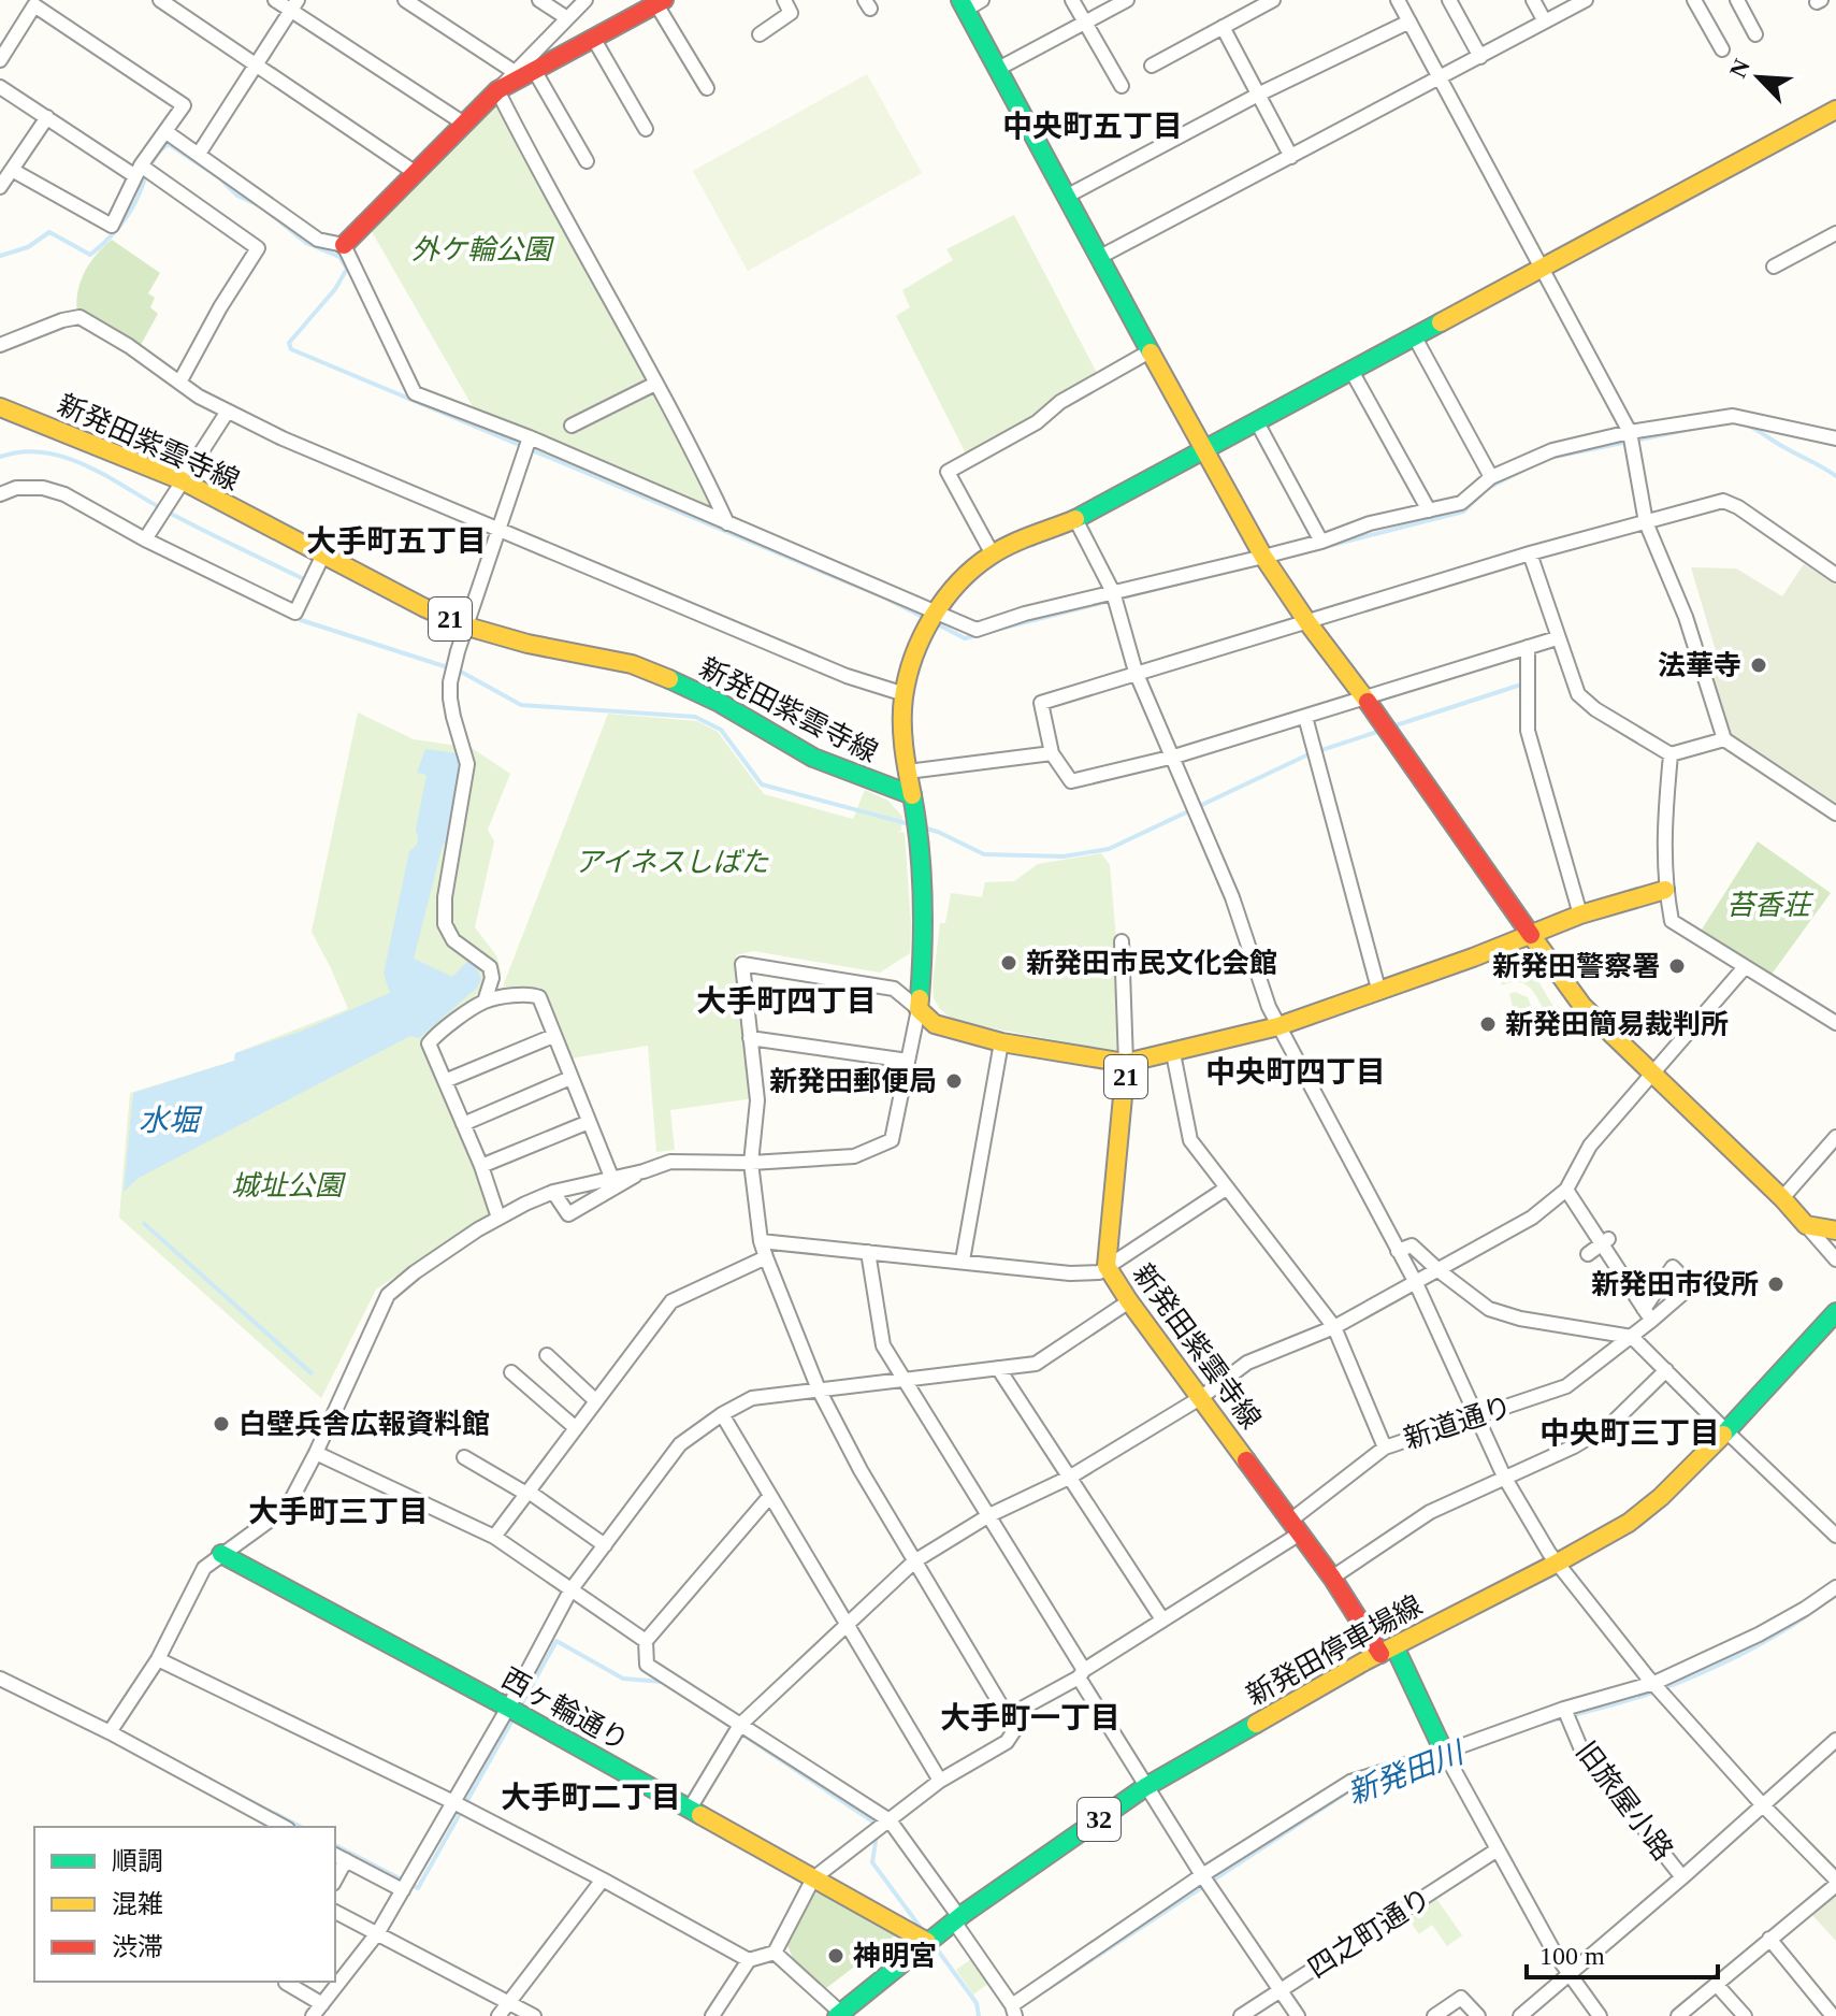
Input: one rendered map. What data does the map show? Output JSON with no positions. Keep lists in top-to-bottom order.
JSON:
{
  "streets": {
    "street": [
      "新発田紫雲寺線",
      "21",
      "新道通り",
      "新発田停車場線",
      "西ヶ輪通り",
      "旧旅屋小路",
      "32",
      "四之町通り"
    ]
  },
  "crossings": [
    ["新発田紫雲寺線", "21"],
    ["新発田紫雲寺線", "新道通り"],
    ["新発田紫雲寺線", "新発田停車場線"],
    ["新発田停車場線", "西ヶ輪通り"]
  ],
  "districts": [
    "中央町五丁目",
    "大手町五丁目",
    "大手町四丁目",
    "中央町四丁目",
    "中央町三丁目",
    "大手町三丁目",
    "大手町一丁目",
    "大手町二丁目"
  ],
  "water": ["水堀", "新発田川"],
  "parks": [
    "外ケ輪公園",
    "アイネスしばた",
    "苔香荘",
    "城址公園"
  ],
  "places": [
    "法華寺",
    "新発田市民文化会館",
    "新発田警察署",
    "新発田簡易裁判所",
    "新発田郵便局",
    "新発田市役所",
    "白壁兵舎広報資料館",
    "神明宮"
  ],
  "legend": ["順調", "混雑", "渋滞"],
  "scale_bar": "100 m",
  "north": "top left"
}
